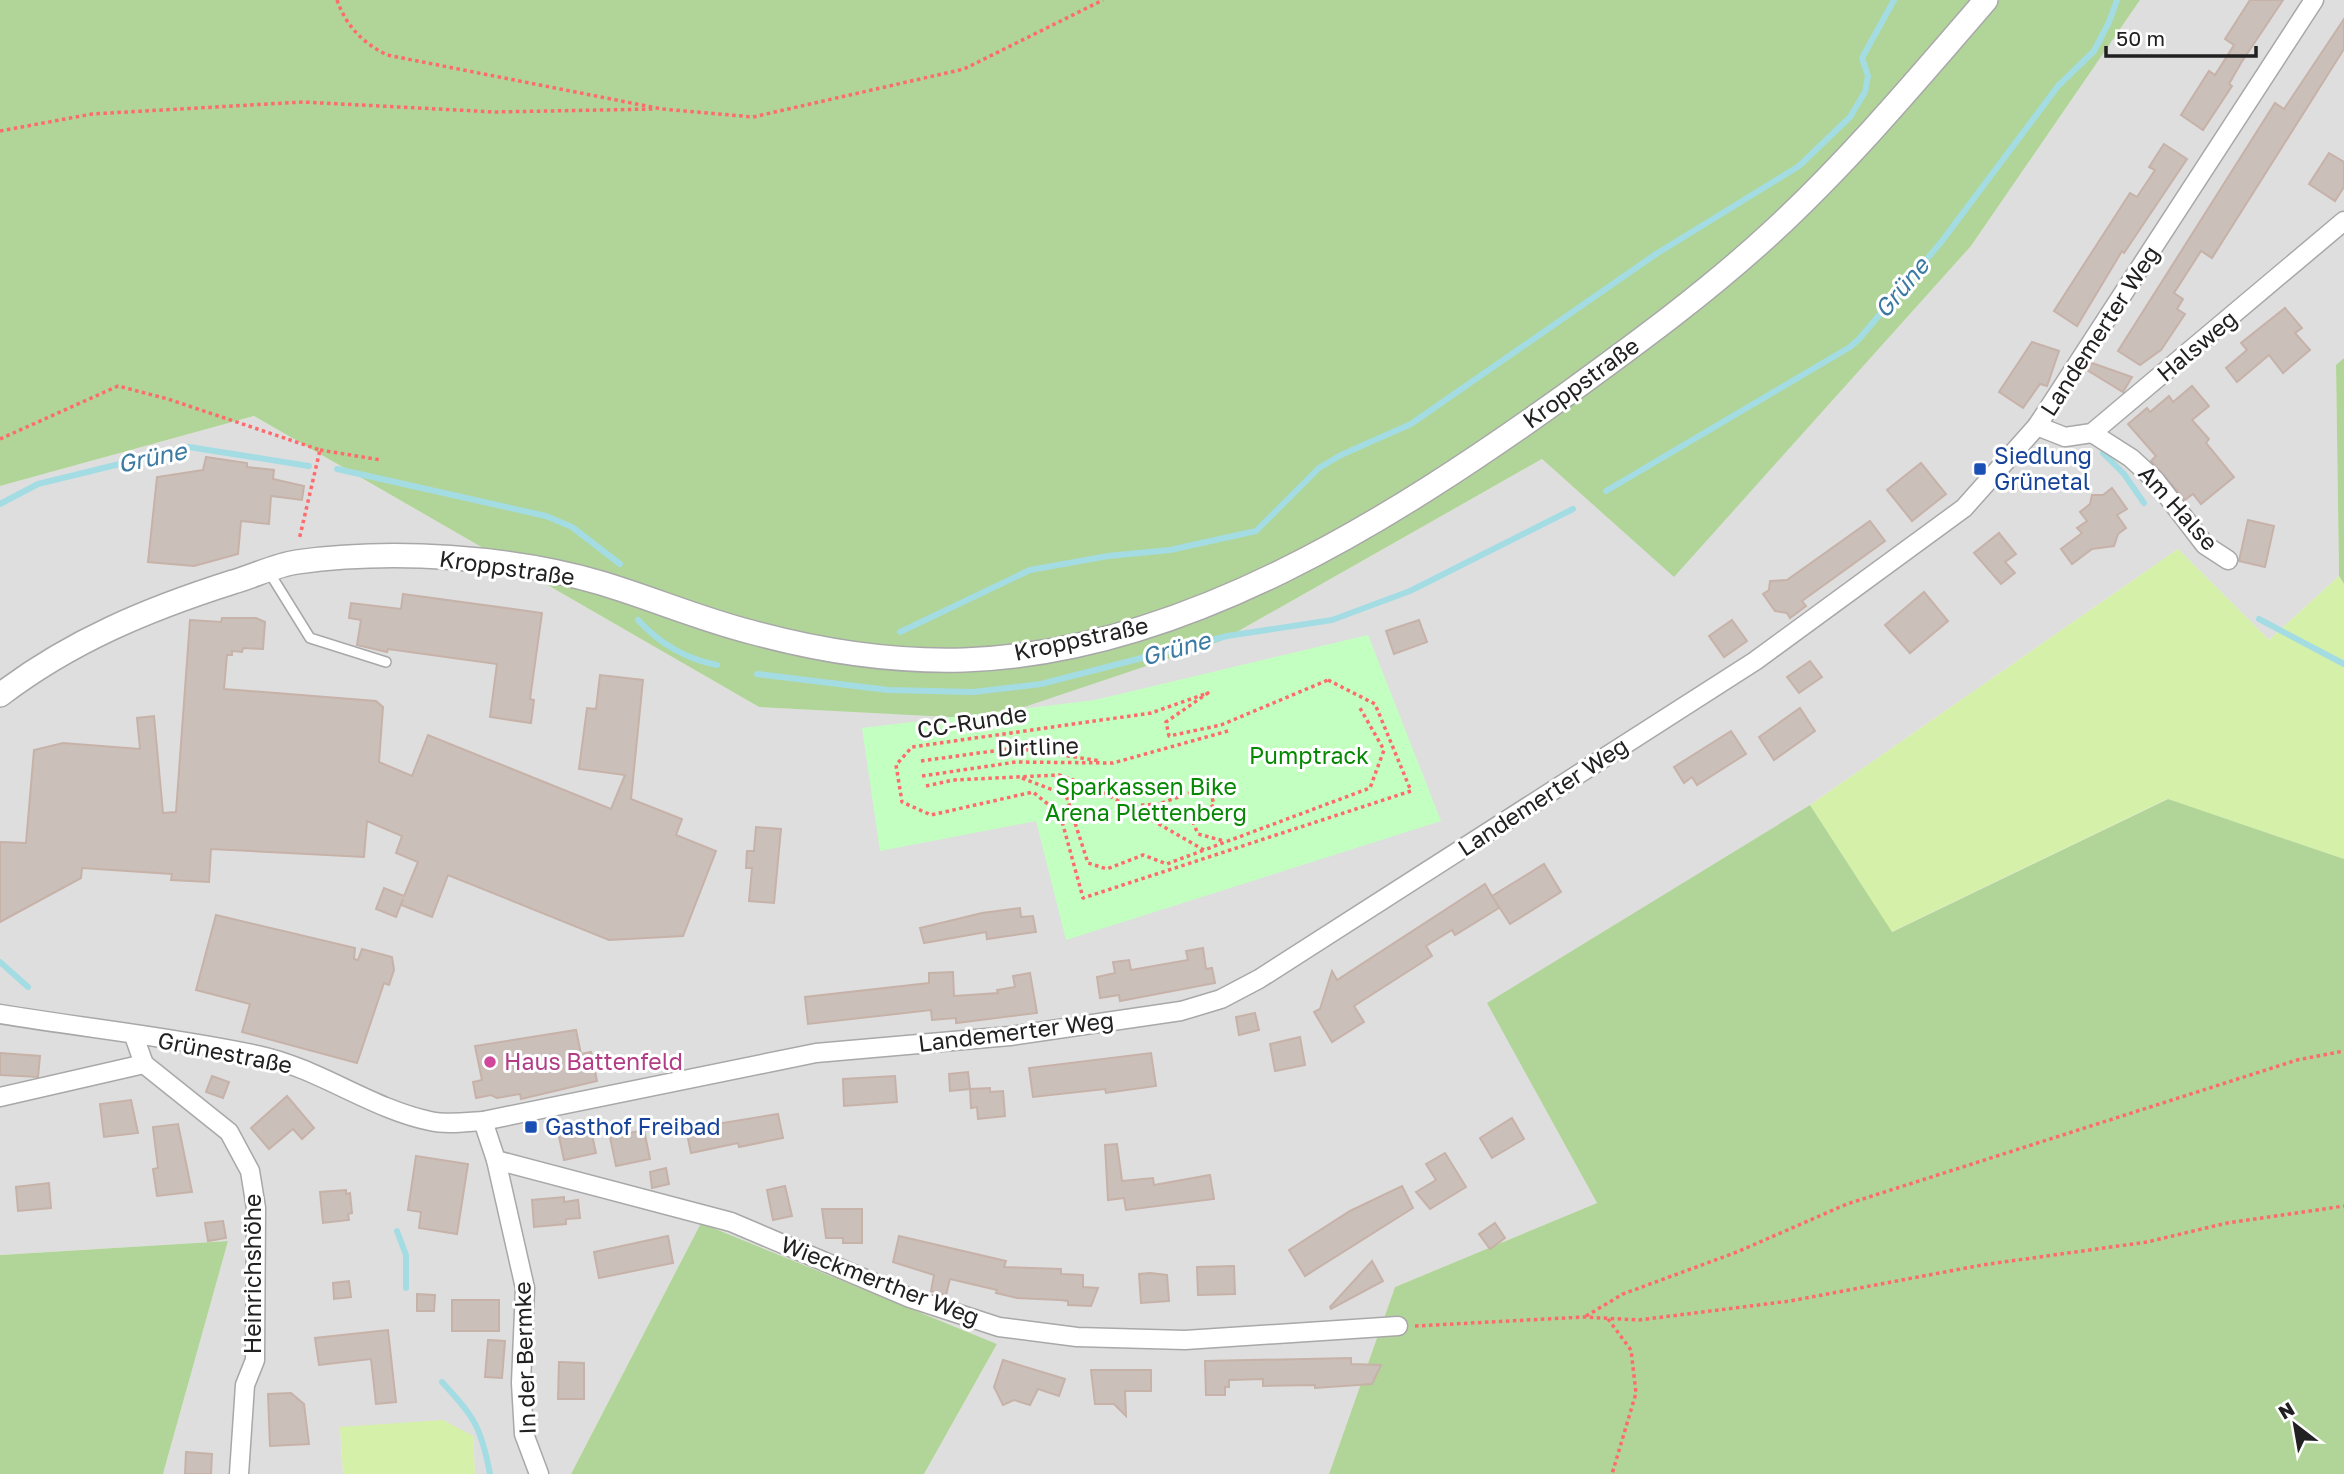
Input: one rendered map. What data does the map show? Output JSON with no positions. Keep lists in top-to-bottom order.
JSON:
{
  "streets": {
    "street": [
      "Landemerter Weg",
      "Halsweg",
      "Kroppstraße",
      "Am Halse",
      "Grünestraße",
      "Heinrichshöhe",
      "Wieckmerther Weg",
      "In der Bermke"
    ],
    "path": ["CC-Runde", "Dirtline"]
  },
  "crossings": [
    ["Landemerter Weg", "Grünestraße"],
    ["Halsweg", "Am Halse"],
    ["Wieckmerther Weg", "In der Bermke"]
  ],
  "water": ["Grüne"],
  "parks": ["Pumptrack", "Sparkassen Bike Arena Plettenberg"],
  "places": {
    "transit": ["Siedlung Grünetal", "Gasthof Freibad"],
    "other": ["Haus Battenfeld"]
  },
  "scale_bar": "50 m",
  "north": "top left"
}
